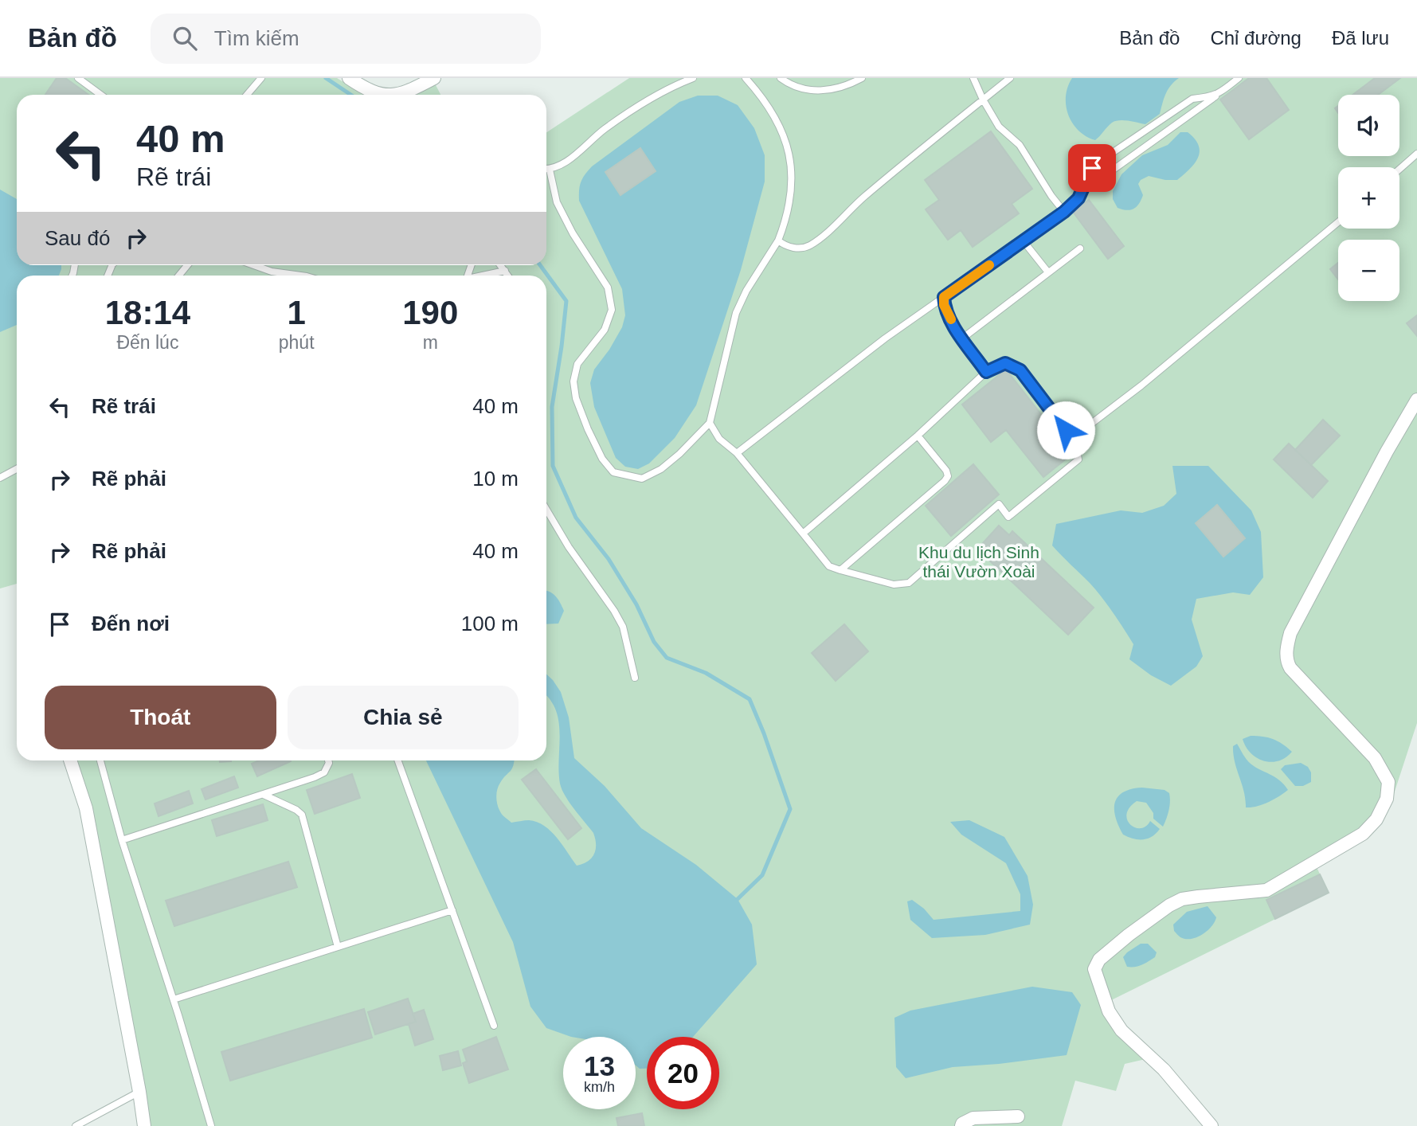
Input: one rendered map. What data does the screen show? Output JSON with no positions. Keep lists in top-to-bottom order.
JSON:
{
  "parks": ["Khu du lịch Sinh thái Vườn Xoài"],
  "page": {
    "header": "Bản đồ",
    "search": "Tìm kiếm",
    "nav": ["Bản đồ", "Chỉ đường", "Đã lưu"],
    "map_buttons": ["+", "−"],
    "turn": ["40 m", "Rẽ trái"],
    "then": "Sau đó",
    "eta": [
      "18:14",
      "Đến lúc",
      "1",
      "phút",
      "190",
      "m"
    ],
    "list": [
      {
        "name": "Rẽ trái",
        "value": "40 m"
      },
      {
        "name": "Rẽ phải",
        "value": "10 m"
      },
      {
        "name": "Rẽ phải",
        "value": "40 m"
      },
      {
        "name": "Đến nơi",
        "value": "100 m"
      }
    ],
    "buttons": ["Thoát", "Chia sẻ"],
    "speed": "13 km/h",
    "limit": "20"
  }
}
